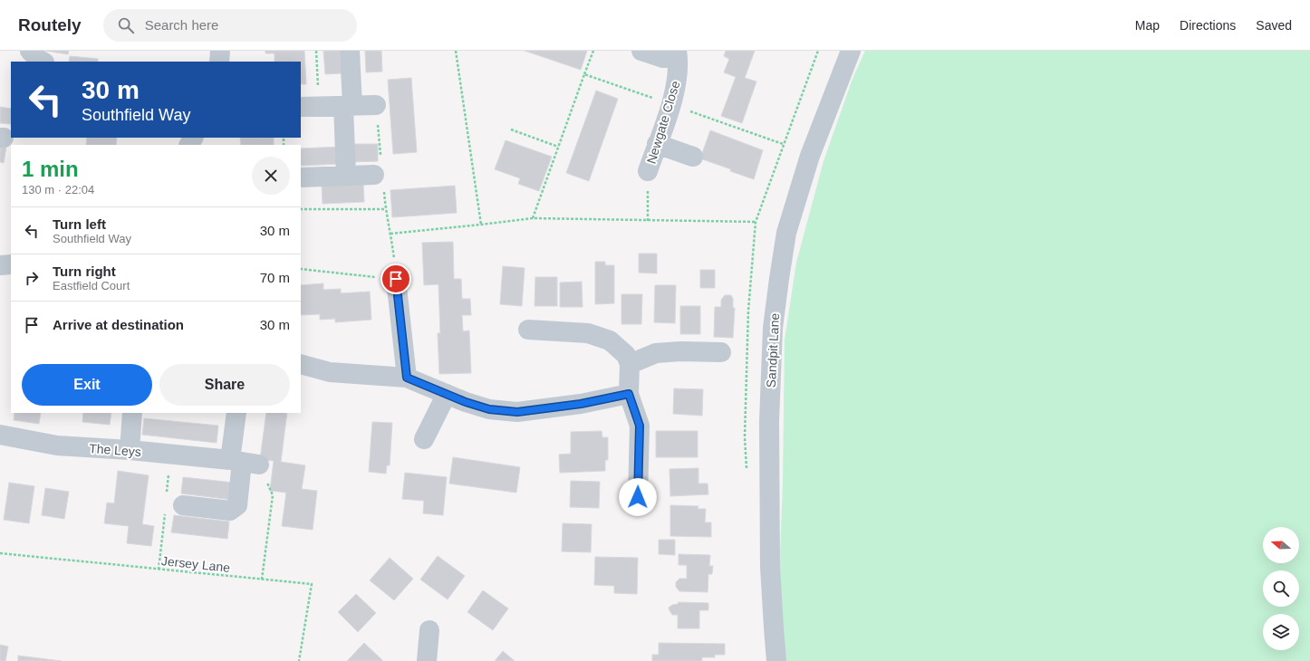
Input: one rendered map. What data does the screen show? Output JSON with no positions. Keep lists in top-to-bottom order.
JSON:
{
  "streets": {
    "street": ["Newgate Close", "Sandpit Lane", "The Leys"],
    "path": ["Jersey Lane"]
  },
  "north": "left",
  "page": {
    "header": "Routely",
    "search": "Search here",
    "nav": ["Map", "Directions", "Saved"],
    "turn": ["30 m", "Southfield Way"],
    "heading": ["1 min", "130 m · 22:04"],
    "list": [
      {
        "name": "Turn left",
        "note": "Southfield Way",
        "value": "30 m"
      },
      {
        "name": "Turn right",
        "note": "Eastfield Court",
        "value": "70 m"
      },
      {
        "name": "Arrive at destination",
        "value": "30 m"
      }
    ],
    "buttons": ["Exit", "Share"]
  }
}
